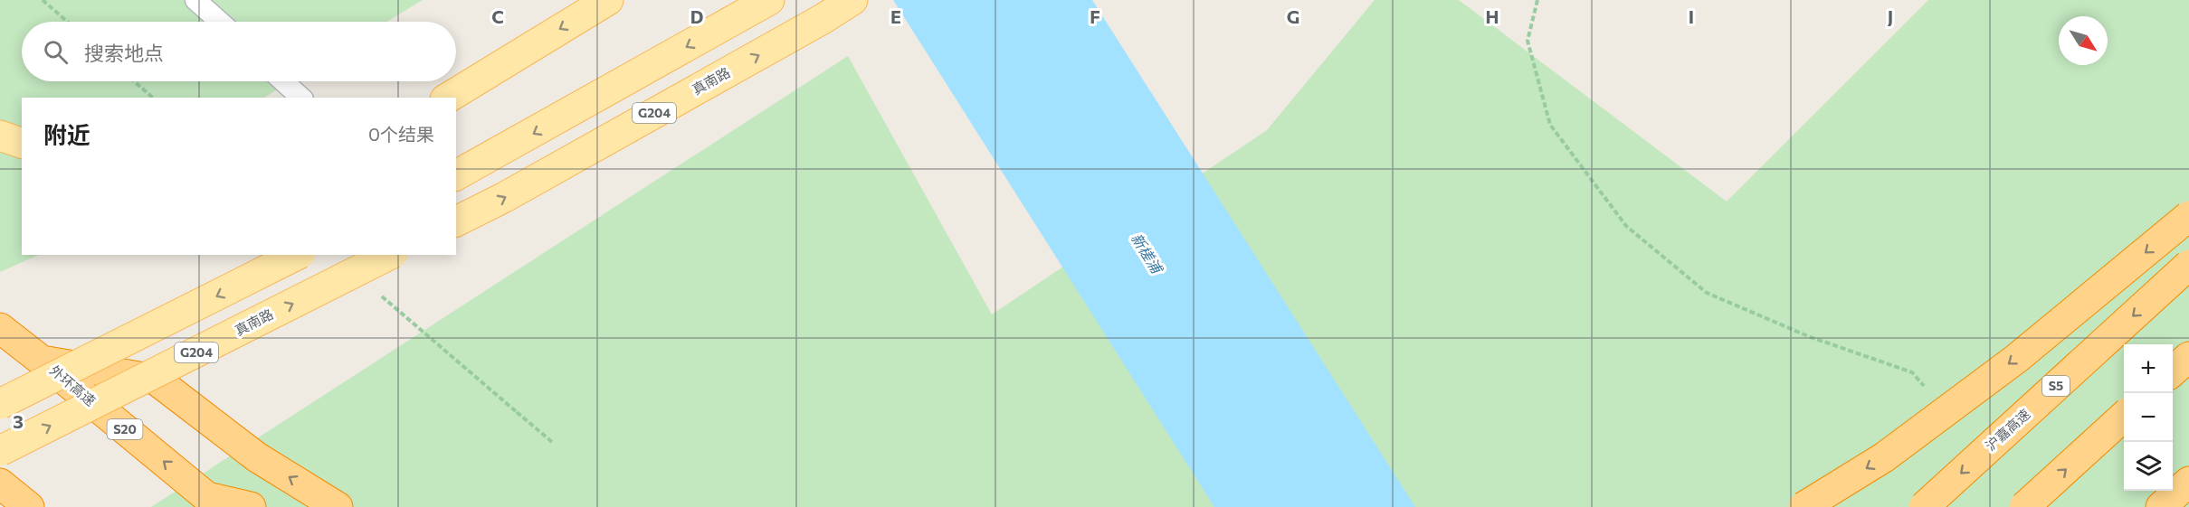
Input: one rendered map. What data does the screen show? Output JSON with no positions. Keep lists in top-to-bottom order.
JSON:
{
  "streets": {
    "highway": [
      "外环高速",
      "S5",
      "S20",
      "沪嘉高速"
    ],
    "main road": ["真南路", "G204"]
  },
  "water": ["新槎浦"],
  "north": "bottom right",
  "page": {
    "search": "搜索地点",
    "heading": ["附近", "0个结果"],
    "map_buttons": ["+", "−"]
  },
  "grid": {
    "columns": [
      "C",
      "D",
      "E",
      "F",
      "G",
      "H",
      "I",
      "J"
    ],
    "rows": ["3"]
  }
}
